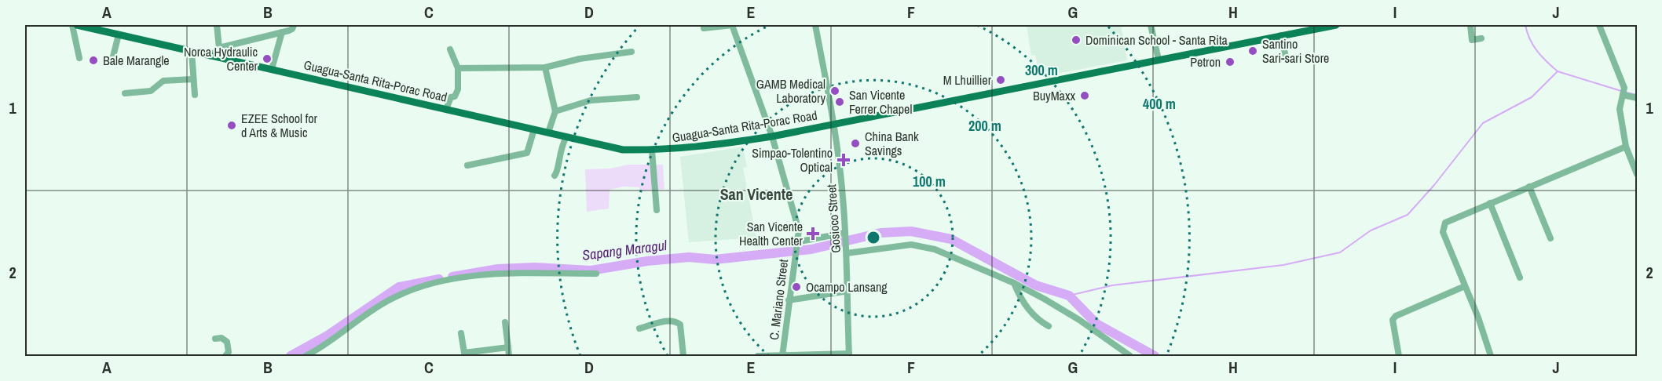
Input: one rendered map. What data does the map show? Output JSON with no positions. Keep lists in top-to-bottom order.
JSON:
{
  "streets": {
    "main road": ["Guagua-Santa Rita-Porac Road"],
    "street": ["Gosioco Street", "C. Mariano Street"]
  },
  "crossings": [
    ["Guagua-Santa Rita-Porac Road", "Gosioco Street"],
    ["Guagua-Santa Rita-Porac Road", "C. Mariano Street"]
  ],
  "districts": ["San Vicente"],
  "water": ["Sapang Maragul"],
  "places": {
    "other": [
      "Dominican School - Santa Rita",
      "Santino Sari-sari Store",
      "Norca Hydraulic Center",
      "Bale Marangle",
      "Petron",
      "M Lhuillier",
      "GAMB Medical Laboratory",
      "BuyMaxx",
      "San Vicente Ferrer Chapel",
      "EZEE School for d Arts & Music",
      "China Bank Savings",
      "Ocampo Lansang"
    ],
    "health": ["Simpao-Tolentino Optical", "San Vicente Health Center"]
  },
  "grid": {
    "columns": [
      "A",
      "B",
      "C",
      "D",
      "E",
      "F",
      "G",
      "H",
      "I",
      "J"
    ],
    "rows": ["1", "2"]
  },
  "rings": [
    "300 m",
    "400 m",
    "200 m",
    "100 m"
  ]
}
